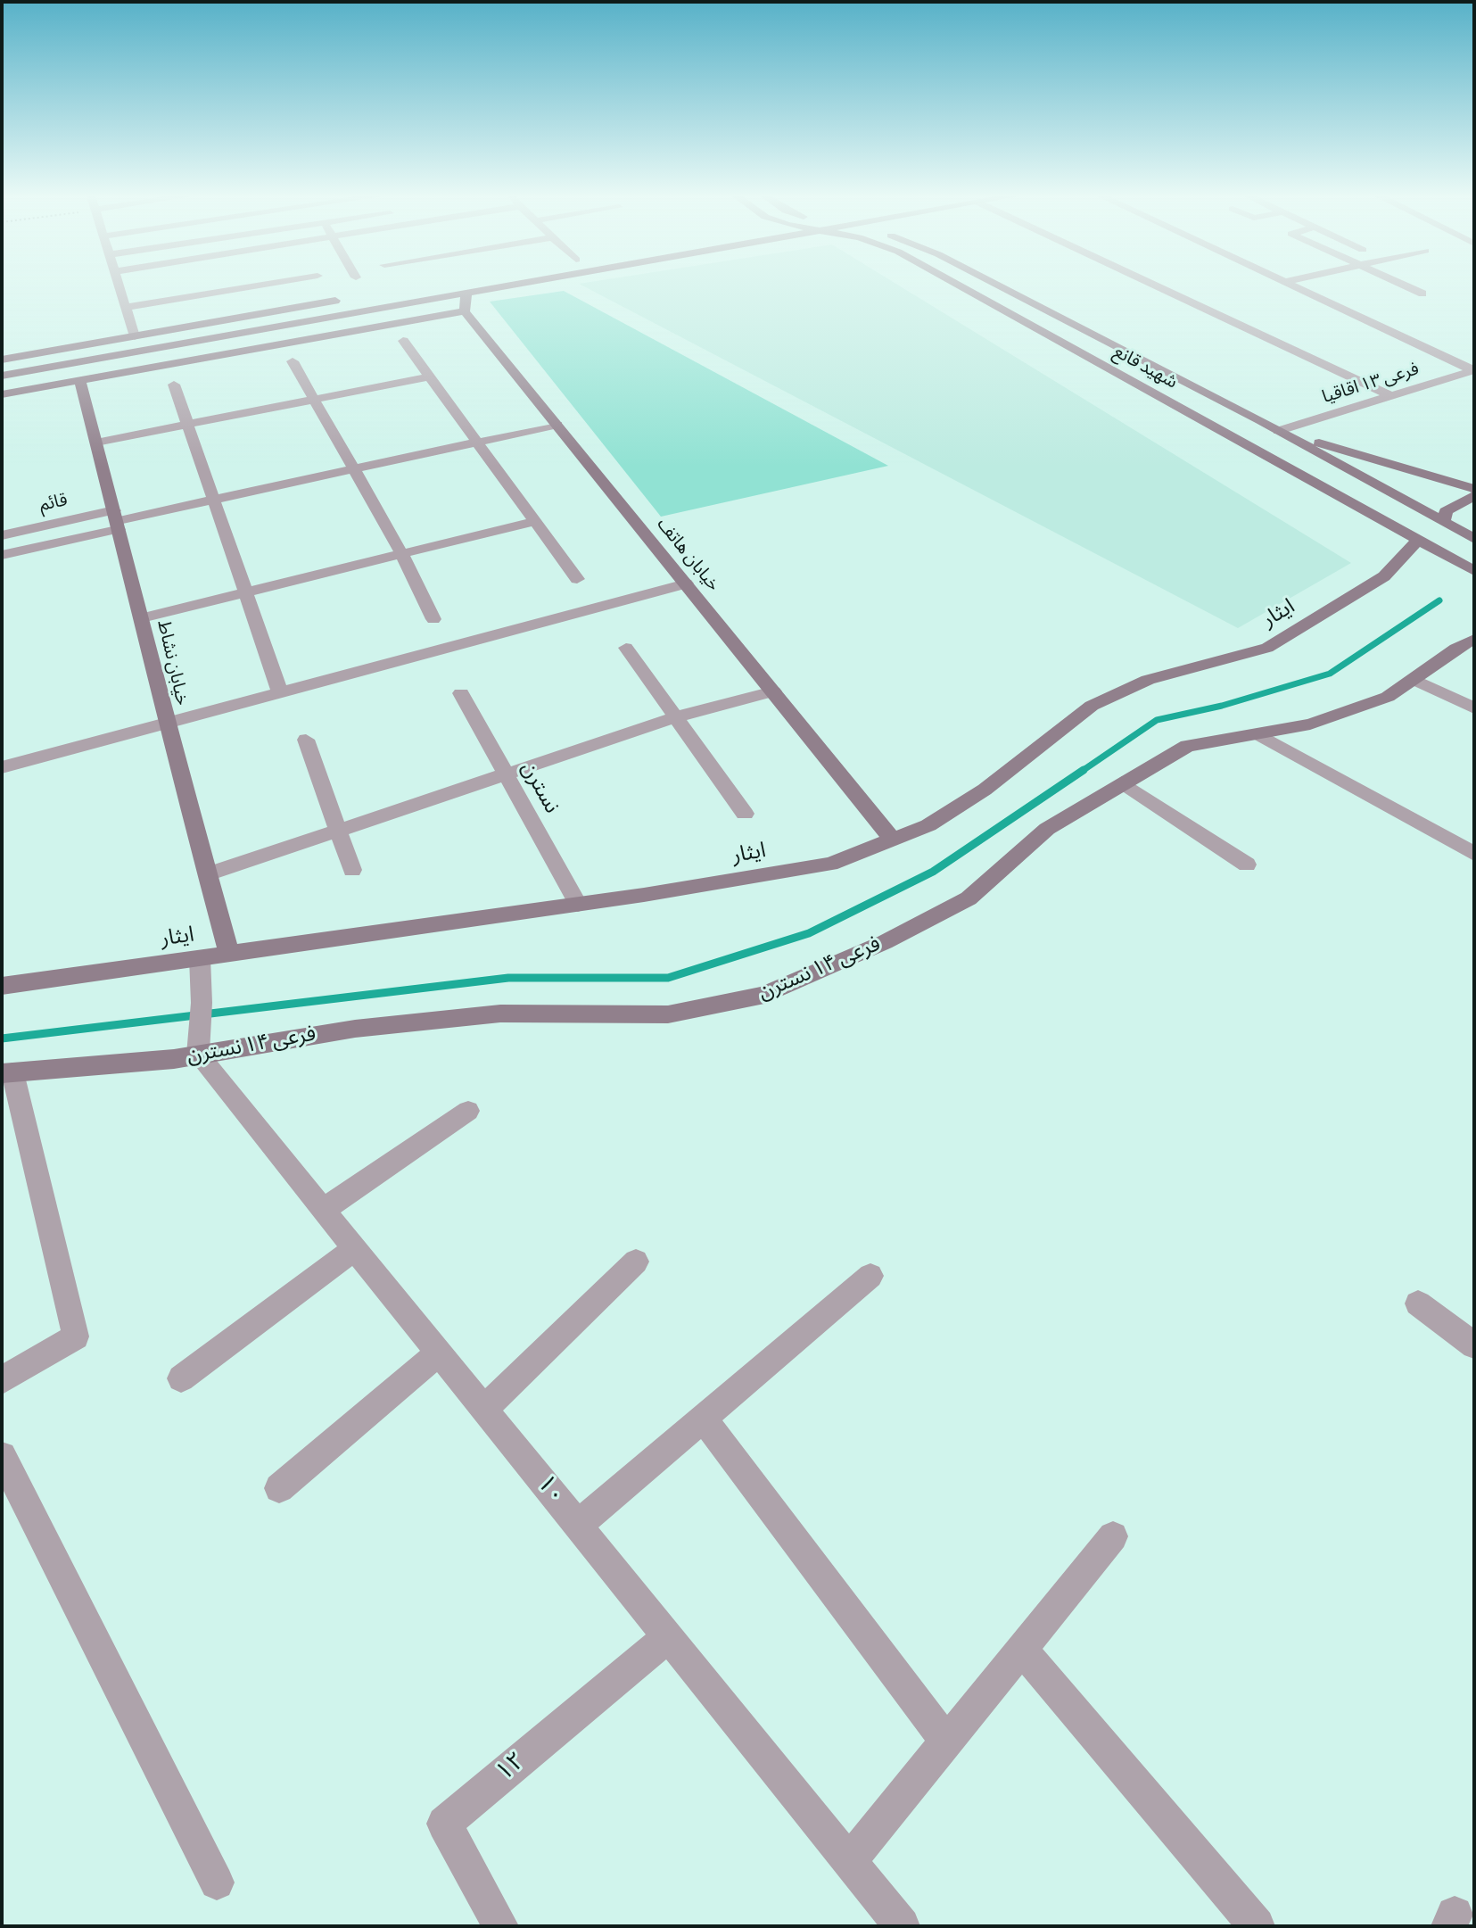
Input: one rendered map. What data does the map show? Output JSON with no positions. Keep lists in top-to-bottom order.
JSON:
{
  "streets": {
    "street": [
      "شهید قانع",
      "فرعی ۱۳ اقاقیا",
      "قائم",
      "خیابان هاتف",
      "ایثار",
      "خیابان نشاط",
      "نسترن",
      "فرعی ۱۴ نسترن",
      "۱۰",
      "۱۲"
    ]
  },
  "crossings": [
    ["شهید قانع", "فرعی ۱۳ اقاقیا"],
    ["شهید قانع", "ایثار"],
    ["قائم", "خیابان نشاط"],
    ["خیابان هاتف", "ایثار"],
    ["ایثار", "خیابان نشاط"],
    ["ایثار", "نسترن"],
    ["فرعی ۱۴ نسترن", "۱۰"],
    ["۱۰", "۱۲"]
  ]
}
